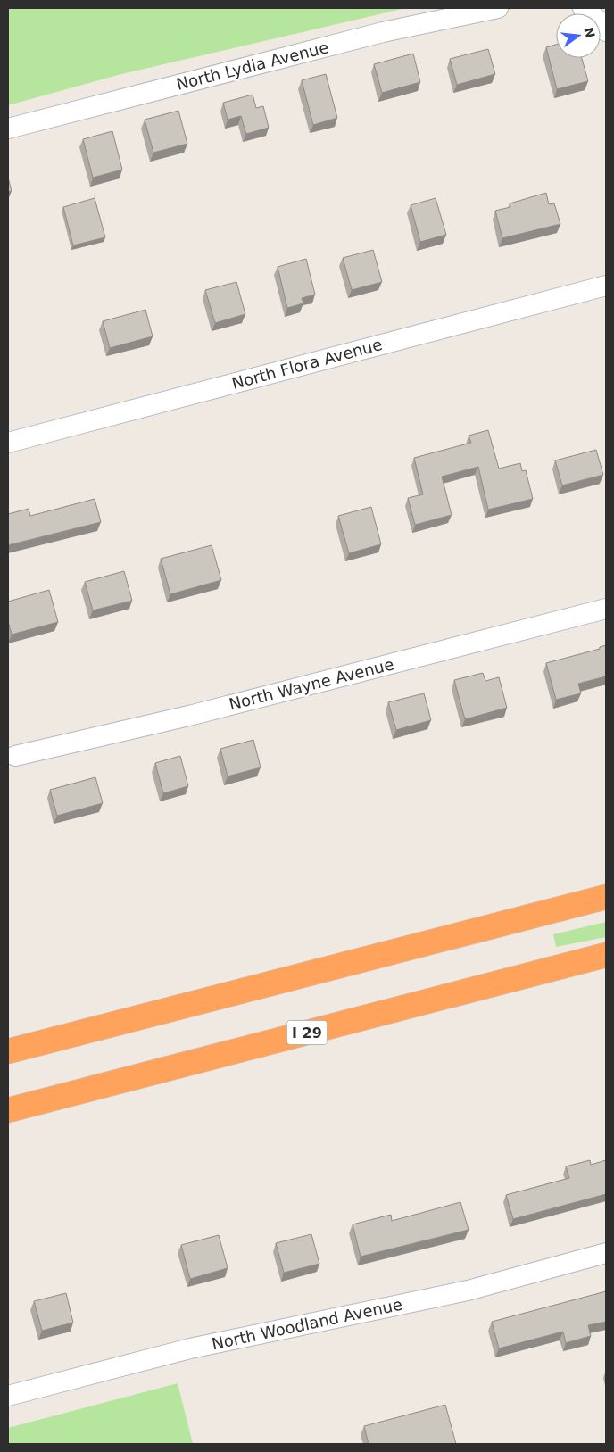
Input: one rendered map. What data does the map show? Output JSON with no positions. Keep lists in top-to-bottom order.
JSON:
{
  "streets": {
    "highway": ["I 29"],
    "street": [
      "North Lydia Avenue",
      "North Flora Avenue",
      "North Wayne Avenue",
      "North Woodland Avenue"
    ]
  },
  "north": "right"
}
